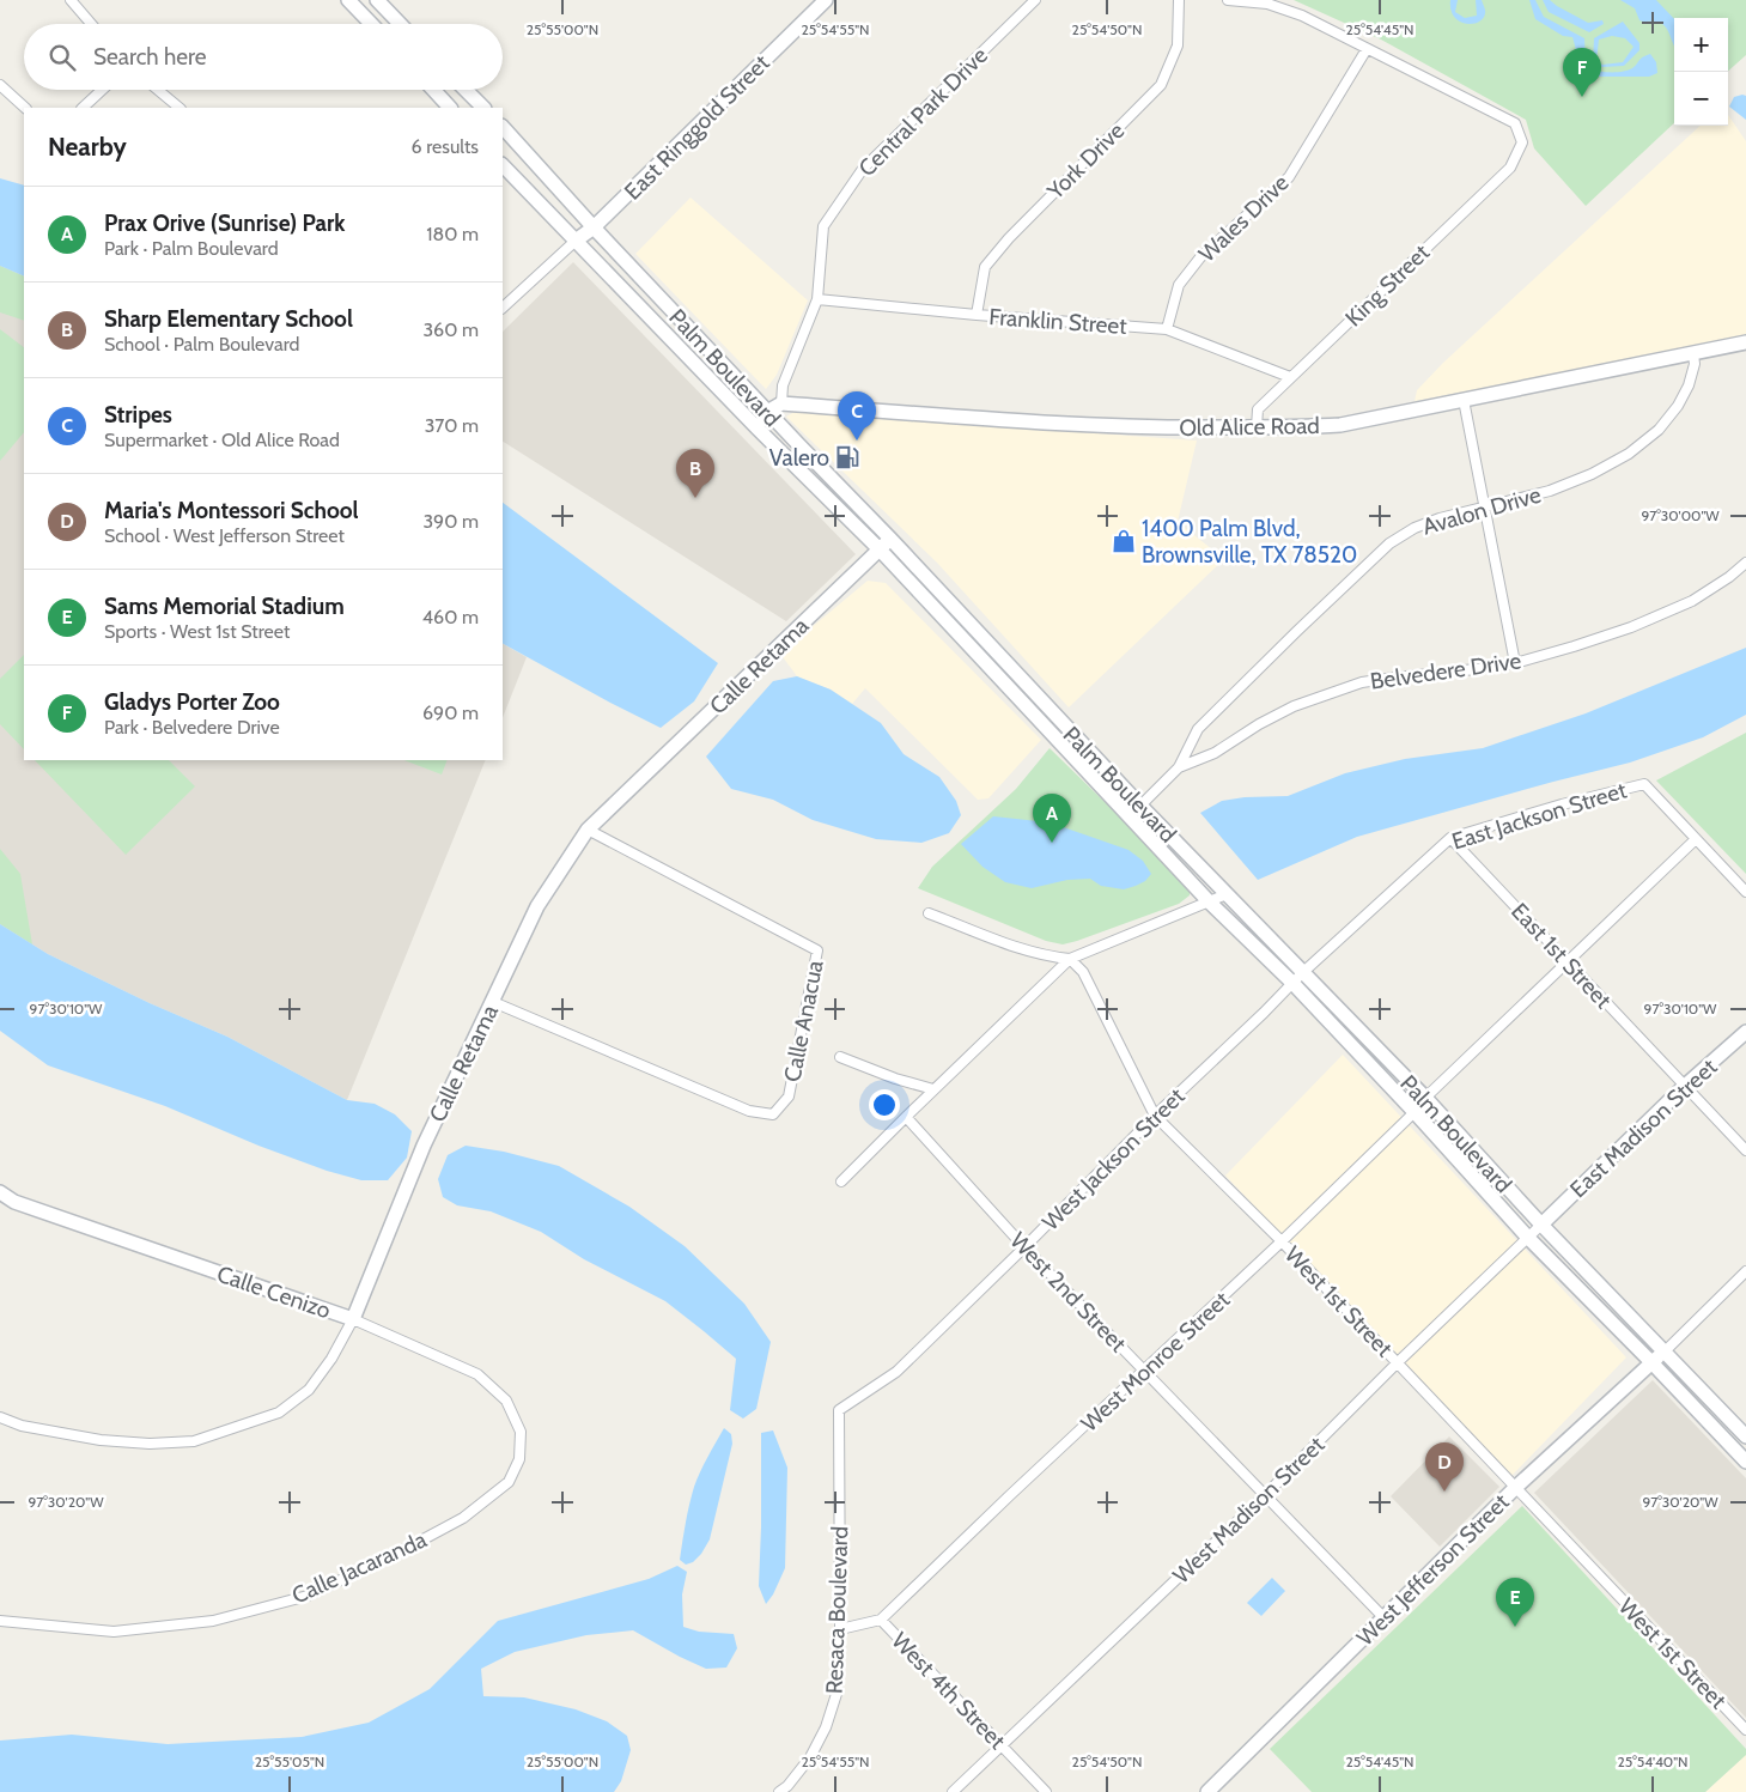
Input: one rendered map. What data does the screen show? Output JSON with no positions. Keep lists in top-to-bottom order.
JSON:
{
  "streets": {
    "main road": [
      "East Ringgold Street",
      "Palm Boulevard",
      "Old Alice Road",
      "Calle Retama",
      "East Madison Street",
      "Calle Cenizo",
      "West Jefferson Street"
    ],
    "street": [
      "Central Park Drive",
      "York Drive",
      "Wales Drive",
      "King Street",
      "Franklin Street",
      "Avalon Drive",
      "Belvedere Drive",
      "East Jackson Street",
      "East 1st Street",
      "Calle Anacua",
      "West Jackson Street",
      "West 2nd Street",
      "West 1st Street",
      "West Monroe Street",
      "West Madison Street",
      "Calle Jacaranda",
      "Resaca Boulevard",
      "West 4th Street"
    ]
  },
  "crossings": [
    ["Central Park Drive", "Franklin Street"],
    ["Central Park Drive", "Old Alice Road"],
    ["East Ringgold Street", "Palm Boulevard"],
    ["York Drive", "Franklin Street"],
    ["Wales Drive", "King Street"],
    ["Wales Drive", "Franklin Street"],
    ["King Street", "Franklin Street"],
    ["King Street", "Old Alice Road"],
    ["Palm Boulevard", "Avalon Drive"],
    ["Palm Boulevard", "Calle Retama"],
    ["Palm Boulevard", "East Jackson Street"],
    ["Palm Boulevard", "East Madison Street"],
    ["Palm Boulevard", "West Jackson Street"],
    ["Palm Boulevard", "West Monroe Street"],
    ["Palm Boulevard", "West Madison Street"],
    ["Palm Boulevard", "West Jefferson Street"],
    ["Old Alice Road", "Avalon Drive"],
    ["Avalon Drive", "Belvedere Drive"],
    ["Calle Retama", "Calle Anacua"],
    ["Calle Retama", "Calle Cenizo"],
    ["East Jackson Street", "East 1st Street"],
    ["East Jackson Street", "West Jackson Street"],
    ["East Jackson Street", "West Monroe Street"],
    ["East 1st Street", "East Madison Street"],
    ["East 1st Street", "West Monroe Street"],
    ["East Madison Street", "West Madison Street"],
    ["West Jackson Street", "West 2nd Street"],
    ["West Jackson Street", "West 1st Street"],
    ["West Jackson Street", "Resaca Boulevard"],
    ["Calle Cenizo", "Calle Jacaranda"],
    ["West 2nd Street", "West Monroe Street"],
    ["West 2nd Street", "West Madison Street"],
    ["West 2nd Street", "West Jefferson Street"],
    ["West 1st Street", "West Monroe Street"],
    ["West 1st Street", "West Madison Street"],
    ["West 1st Street", "West Jefferson Street"],
    ["West Monroe Street", "West 4th Street"],
    ["West Madison Street", "West 4th Street"],
    ["Resaca Boulevard", "West 4th Street"]
  ],
  "places": {
    "fuel station": ["Valero"],
    "shop": ["1400 Palm Blvd, Brownsville, TX 78520"]
  },
  "page": {
    "map_buttons": ["+", "−"],
    "search": "Search here",
    "pins": [
      "F",
      "C",
      "B",
      "A",
      "D",
      "E"
    ],
    "heading": ["Nearby", "6 results"],
    "list": [
      {
        "mark": "A",
        "name": "Prax Orive (Sunrise) Park",
        "note": "Park · Palm Boulevard",
        "value": "180 m"
      },
      {
        "mark": "B",
        "name": "Sharp Elementary School",
        "note": "School · Palm Boulevard",
        "value": "360 m"
      },
      {
        "mark": "C",
        "name": "Stripes",
        "note": "Supermarket · Old Alice Road",
        "value": "370 m"
      },
      {
        "mark": "D",
        "name": "Maria's Montessori School",
        "note": "School · West Jefferson Street",
        "value": "390 m"
      },
      {
        "mark": "E",
        "name": "Sams Memorial Stadium",
        "note": "Sports · West 1st Street",
        "value": "460 m"
      },
      {
        "mark": "F",
        "name": "Gladys Porter Zoo",
        "note": "Park · Belvedere Drive",
        "value": "690 m"
      }
    ]
  },
  "coordinates": [
    "25°55'00\"N",
    "25°54'55\"N",
    "25°54'50\"N",
    "25°54'45\"N",
    "97°30'00\"W",
    "97°30'10\"W",
    "97°30'20\"W",
    "25°55'05\"N",
    "25°54'40\"N"
  ]
}
